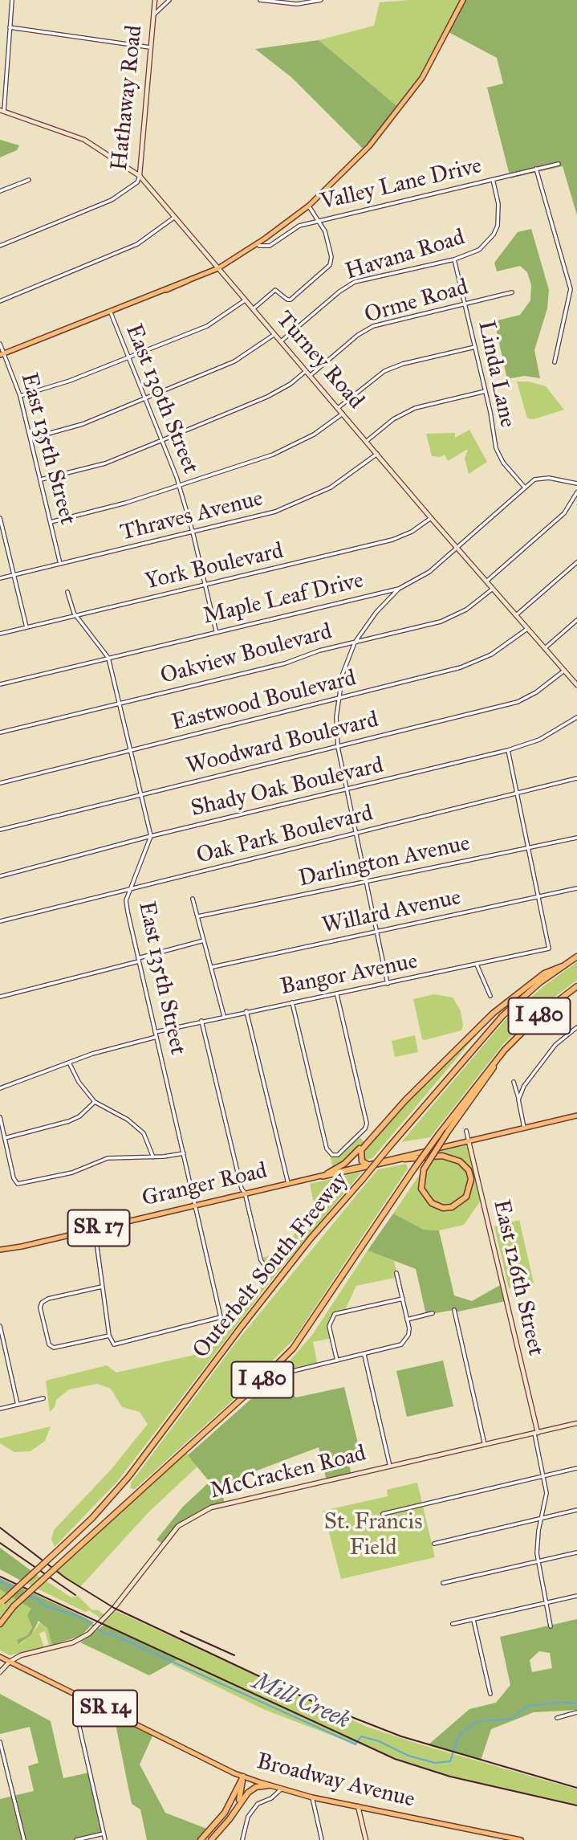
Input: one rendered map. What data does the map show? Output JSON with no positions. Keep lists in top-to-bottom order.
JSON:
{
  "streets": {
    "highway": ["I 480", "Outerbelt South Freeway"],
    "main road": [
      "Granger Road",
      "SR 17",
      "SR 14",
      "Broadway Avenue"
    ],
    "street": [
      "Hathaway Road",
      "Valley Lane Drive",
      "Havana Road",
      "Orme Road",
      "Turney Road",
      "Linda Lane",
      "East 130th Street",
      "East 135th Street",
      "Thraves Avenue",
      "York Boulevard",
      "Maple Leaf Drive",
      "Oakview Boulevard",
      "Eastwood Boulevard",
      "Woodward Boulevard",
      "Shady Oak Boulevard",
      "Oak Park Boulevard",
      "Darlington Avenue",
      "Willard Avenue",
      "Bangor Avenue",
      "East 126th Street",
      "McCracken Road"
    ]
  },
  "crossings": [
    ["Hathaway Road", "Turney Road"],
    ["Valley Lane Drive", "Havana Road"],
    ["Havana Road", "Turney Road"],
    ["Havana Road", "Linda Lane"],
    ["Orme Road", "Turney Road"],
    ["Orme Road", "Linda Lane"],
    ["Turney Road", "Thraves Avenue"],
    ["Turney Road", "York Boulevard"],
    ["Turney Road", "Maple Leaf Drive"],
    ["Turney Road", "Oakview Boulevard"],
    ["Turney Road", "Eastwood Boulevard"],
    ["Turney Road", "Woodward Boulevard"],
    ["Linda Lane", "Maple Leaf Drive"],
    ["East 130th Street", "Thraves Avenue"],
    ["East 130th Street", "York Boulevard"],
    ["East 130th Street", "Maple Leaf Drive"],
    ["East 135th Street", "Thraves Avenue"],
    ["East 135th Street", "Shady Oak Boulevard"],
    ["East 135th Street", "Oak Park Boulevard"],
    ["East 135th Street", "Bangor Avenue"],
    ["East 135th Street", "Granger Road"],
    ["Willard Avenue", "Bangor Avenue"],
    ["Granger Road", "East 126th Street"],
    ["East 126th Street", "McCracken Road"],
    ["McCracken Road", "Broadway Avenue"]
  ],
  "water": ["Mill Creek"],
  "parks": ["St. Francis Field"]
}
